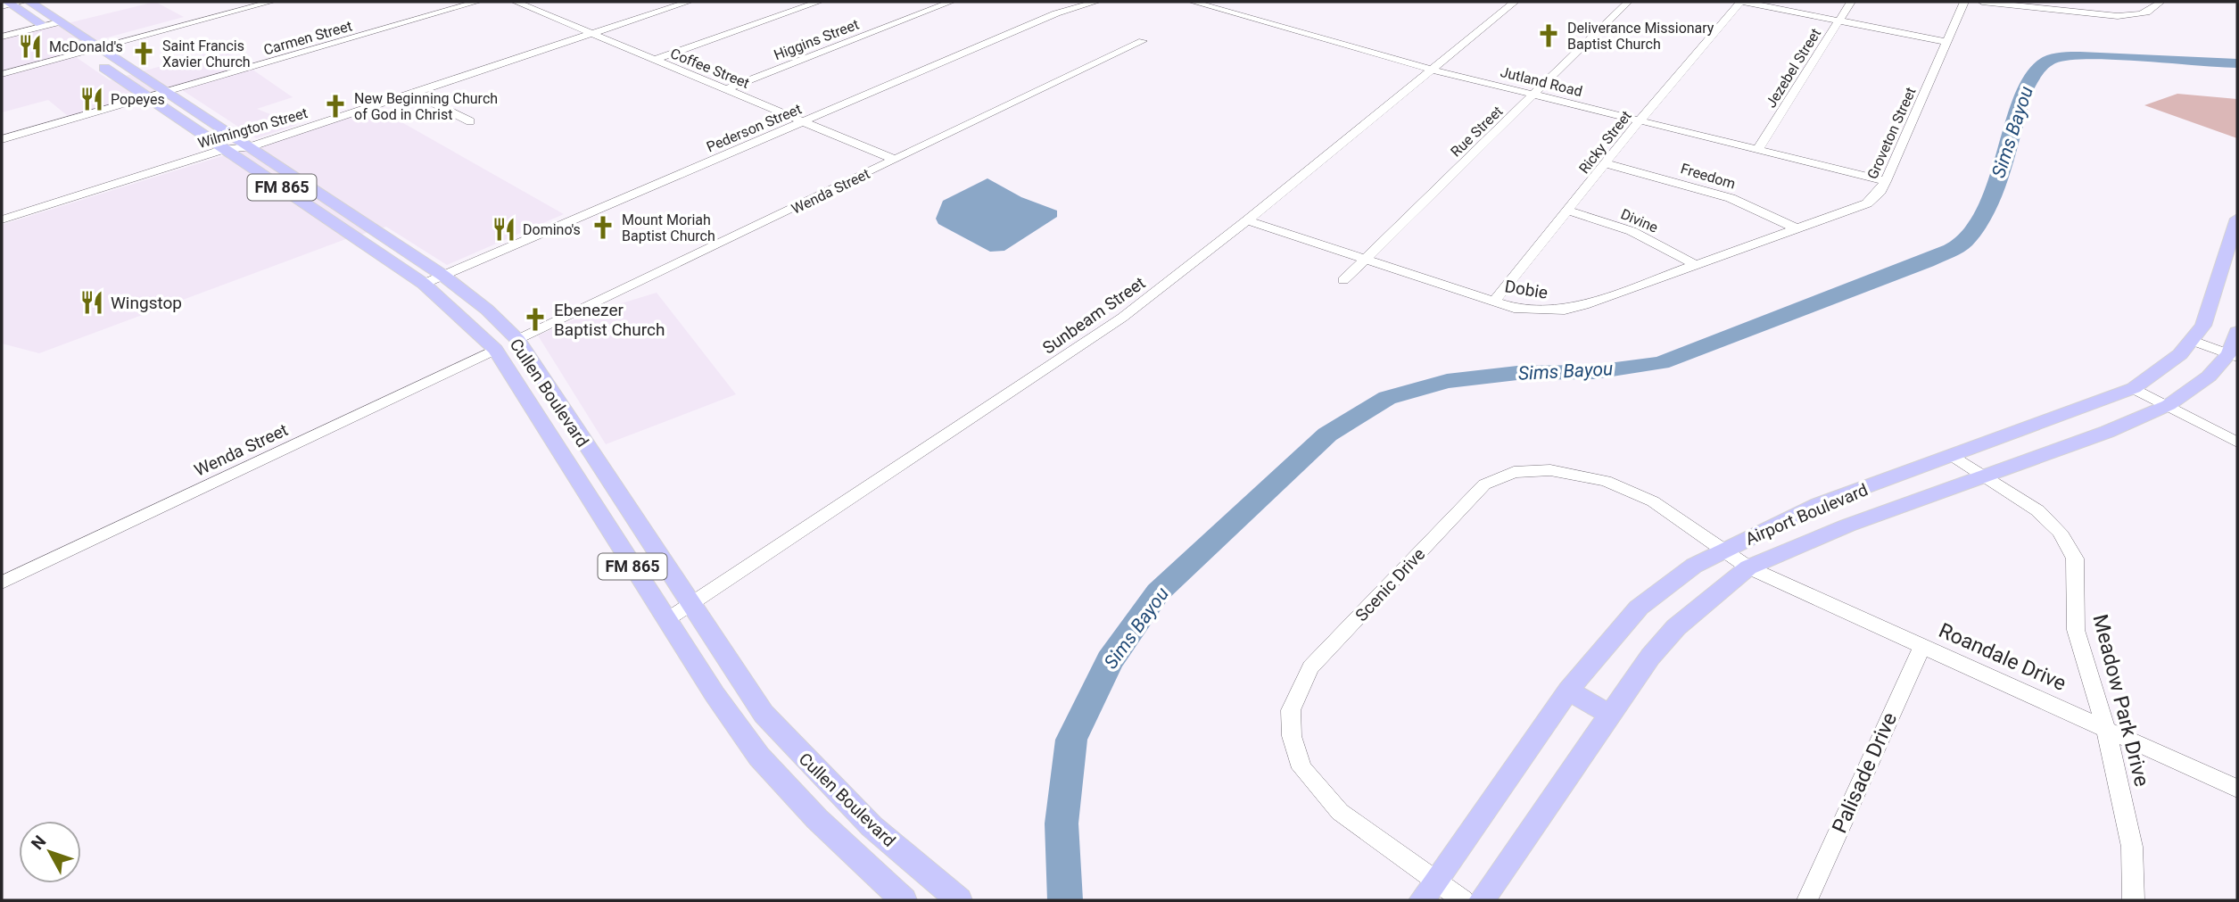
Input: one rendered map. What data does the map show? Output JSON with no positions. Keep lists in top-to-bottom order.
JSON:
{
  "streets": {
    "main road": ["FM 865", "Cullen Boulevard", "Airport Boulevard"],
    "street": [
      "Carmen Street",
      "Higgins Street",
      "Coffee Street",
      "Jezebel Street",
      "Jutland Road",
      "Wilmington Street",
      "Pederson Street",
      "Rue Street",
      "Groveton Street",
      "Ricky Street",
      "Freedom",
      "Wenda Street",
      "Divine",
      "Dobie",
      "Sunbeam Street",
      "Scenic Drive",
      "Roandale Drive",
      "Meadow Park Drive",
      "Palisade Drive"
    ]
  },
  "crossings": [
    ["Carmen Street", "Cullen Boulevard"],
    ["Higgins Street", "Coffee Street"],
    ["Coffee Street", "Wilmington Street"],
    ["Coffee Street", "Pederson Street"],
    ["Coffee Street", "Wenda Street"],
    ["Jezebel Street", "Jutland Road"],
    ["Jutland Road", "Rue Street"],
    ["Jutland Road", "Groveton Street"],
    ["Jutland Road", "Ricky Street"],
    ["Jutland Road", "Sunbeam Street"],
    ["Wilmington Street", "Cullen Boulevard"],
    ["Pederson Street", "Cullen Boulevard"],
    ["Rue Street", "Dobie"],
    ["Groveton Street", "Freedom"],
    ["Groveton Street", "Dobie"],
    ["Ricky Street", "Freedom"],
    ["Ricky Street", "Divine"],
    ["Ricky Street", "Dobie"],
    ["Freedom", "Dobie"],
    ["Wenda Street", "Cullen Boulevard"],
    ["Divine", "Dobie"],
    ["Dobie", "Sunbeam Street"],
    ["Sunbeam Street", "Cullen Boulevard"],
    ["Airport Boulevard", "Scenic Drive"],
    ["Airport Boulevard", "Roandale Drive"],
    ["Airport Boulevard", "Meadow Park Drive"],
    ["Scenic Drive", "Roandale Drive"],
    ["Roandale Drive", "Meadow Park Drive"],
    ["Roandale Drive", "Palisade Drive"]
  ],
  "water": ["Sims Bayou"],
  "places": {
    "church": [
      "Deliverance Missionary Baptist Church",
      "Saint Francis Xavier Church",
      "New Beginning Church of God in Christ",
      "Mount Moriah Baptist Church",
      "Ebenezer Baptist Church"
    ],
    "restaurant": [
      "McDonald's",
      "Popeyes",
      "Domino's",
      "Wingstop"
    ]
  },
  "north": "top left"
}
